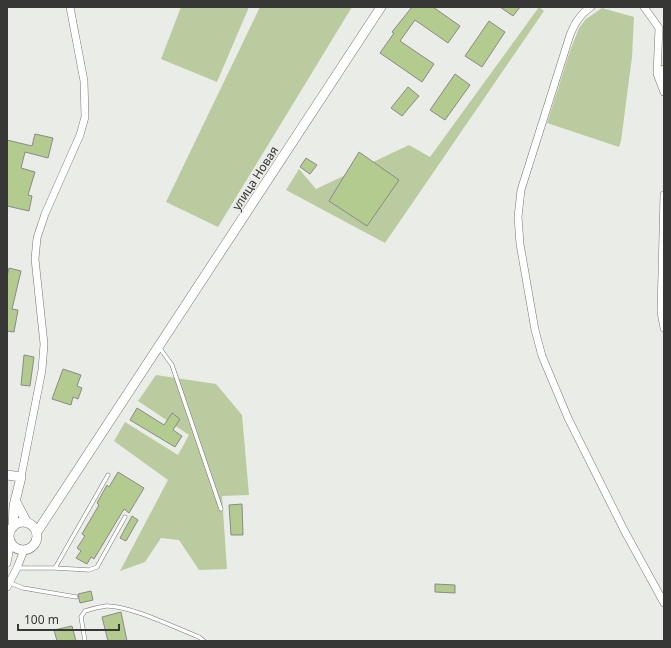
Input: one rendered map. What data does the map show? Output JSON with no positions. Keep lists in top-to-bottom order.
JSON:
{
  "streets": {
    "street": ["улица Новая"]
  },
  "scale_bar": "100 m"
}
